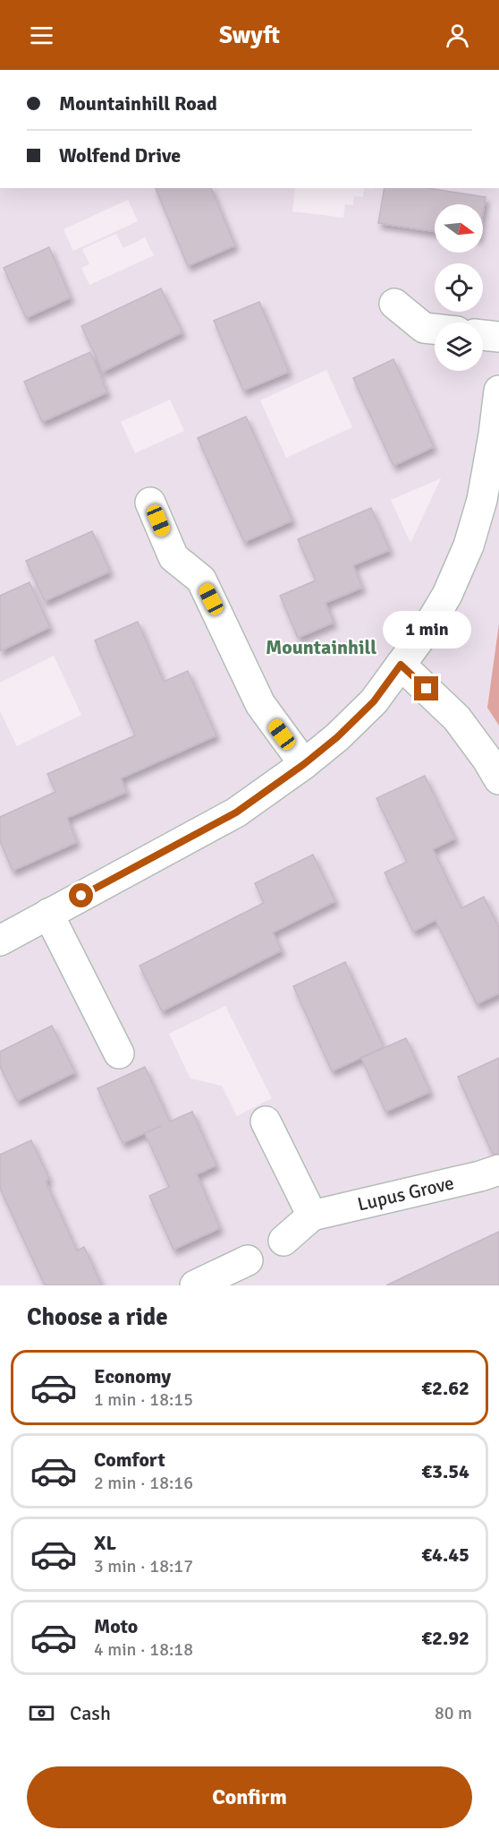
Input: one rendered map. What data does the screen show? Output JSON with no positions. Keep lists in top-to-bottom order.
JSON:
{
  "streets": {
    "street": ["Lupus Grove"]
  },
  "districts": ["Mountainhill"],
  "north": "right",
  "page": {
    "header": "Swyft",
    "banner": ["Mountainhill Road", "Wolfend Drive"],
    "bubble": "1 min",
    "heading": "Choose a ride",
    "list": [
      {
        "name": "Economy",
        "note": "1 min · 18:15",
        "value": "€2.62"
      },
      {
        "name": "Comfort",
        "note": "2 min · 18:16",
        "value": "€3.54"
      },
      {
        "name": "XL",
        "note": "3 min · 18:17",
        "value": "€4.45"
      },
      {
        "name": "Moto",
        "note": "4 min · 18:18",
        "value": "€2.92"
      }
    ],
    "pay": ["Cash", "80 m"],
    "buttons": "Confirm"
  }
}
